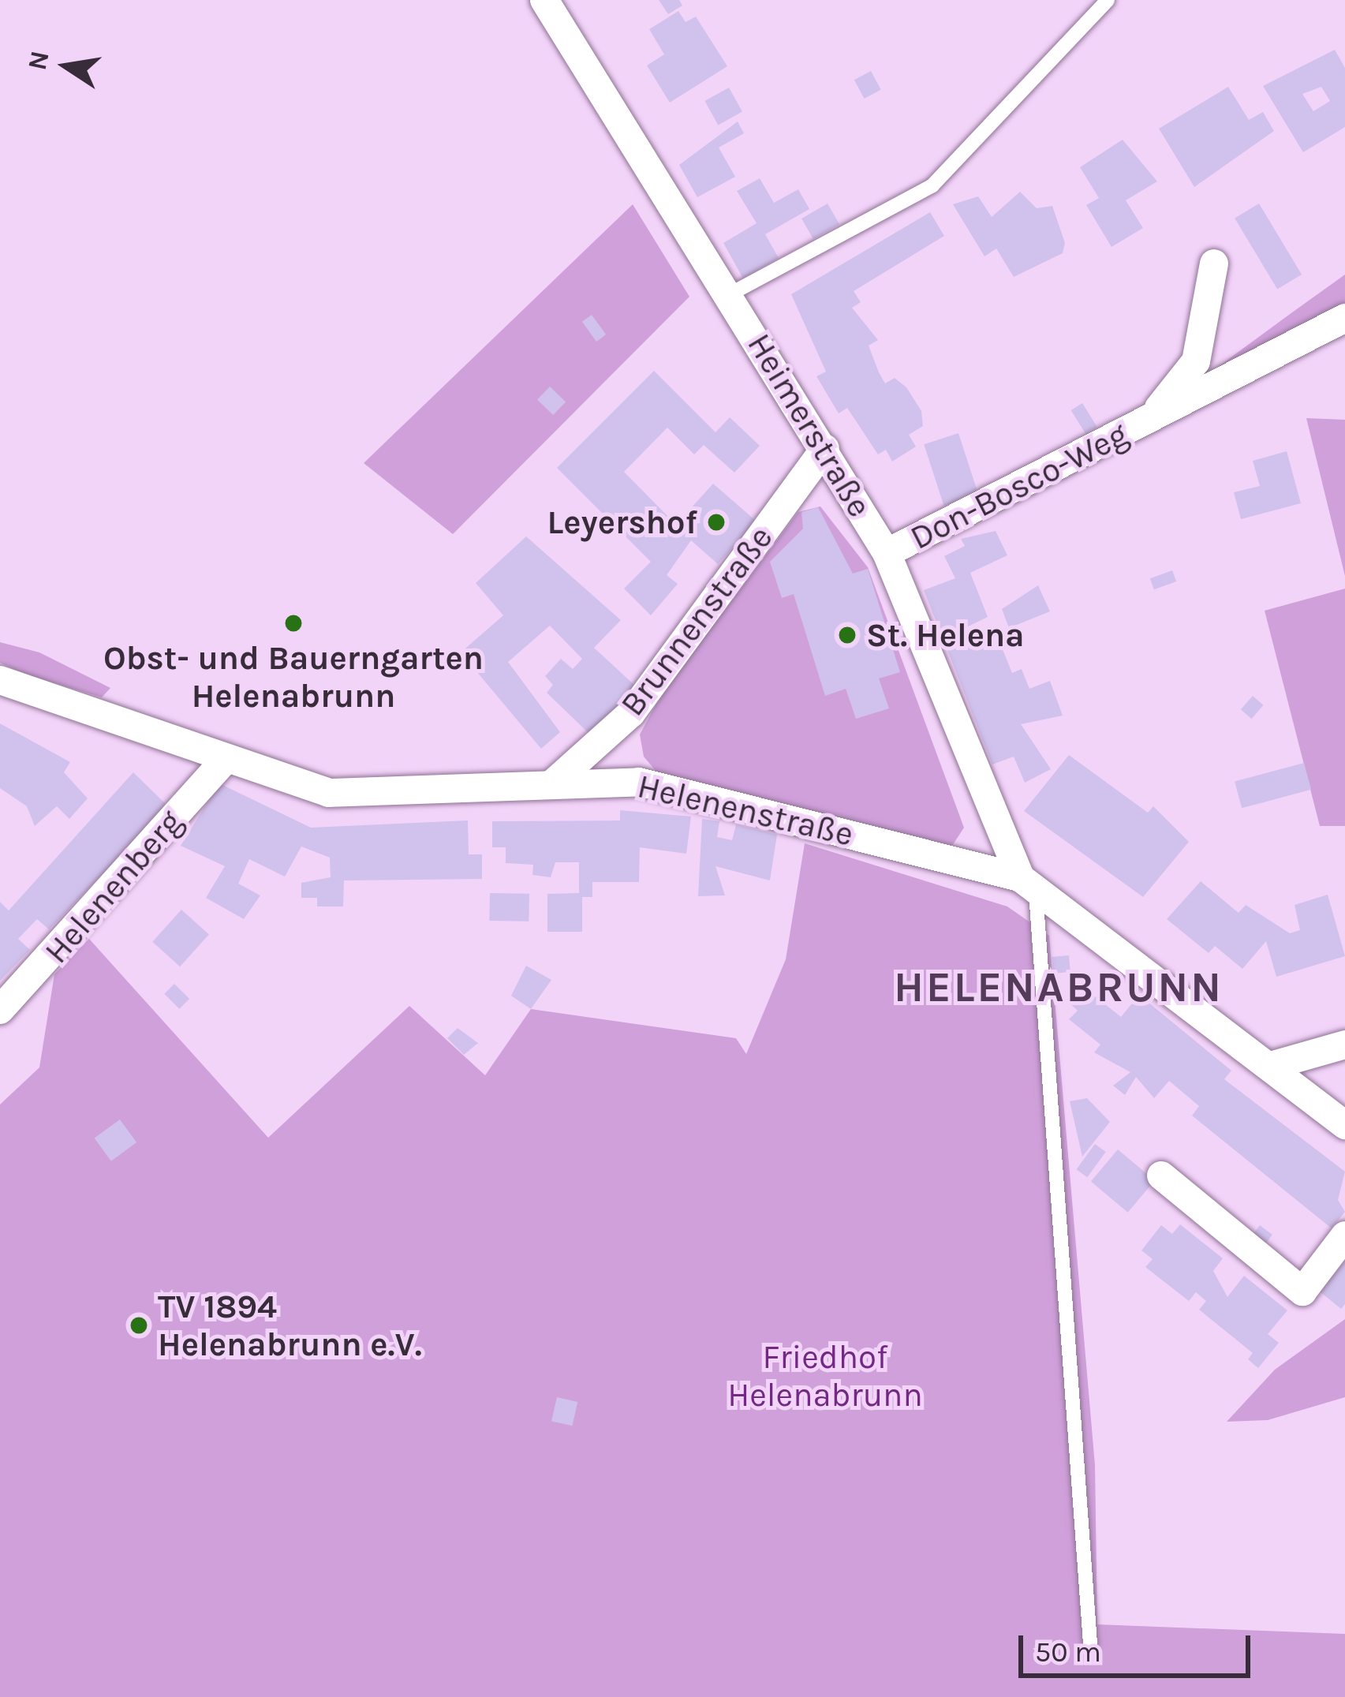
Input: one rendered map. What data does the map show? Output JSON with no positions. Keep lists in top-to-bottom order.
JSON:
{
  "streets": {
    "street": [
      "Heimerstraße",
      "Don-Bosco-Weg",
      "Brunnenstraße",
      "Helenenstraße",
      "Helenenberg"
    ]
  },
  "crossings": [
    ["Heimerstraße", "Don-Bosco-Weg"],
    ["Heimerstraße", "Brunnenstraße"],
    ["Heimerstraße", "Helenenstraße"],
    ["Brunnenstraße", "Helenenstraße"],
    ["Helenenstraße", "Helenenberg"]
  ],
  "districts": ["HELENABRUNN"],
  "parks": ["Friedhof Helenabrunn"],
  "places": [
    "Leyershof",
    "Obst- und Bauerngarten Helenabrunn",
    "St. Helena",
    "TV 1894 Helenabrunn e.V."
  ],
  "scale_bar": "50 m",
  "north": "left"
}
